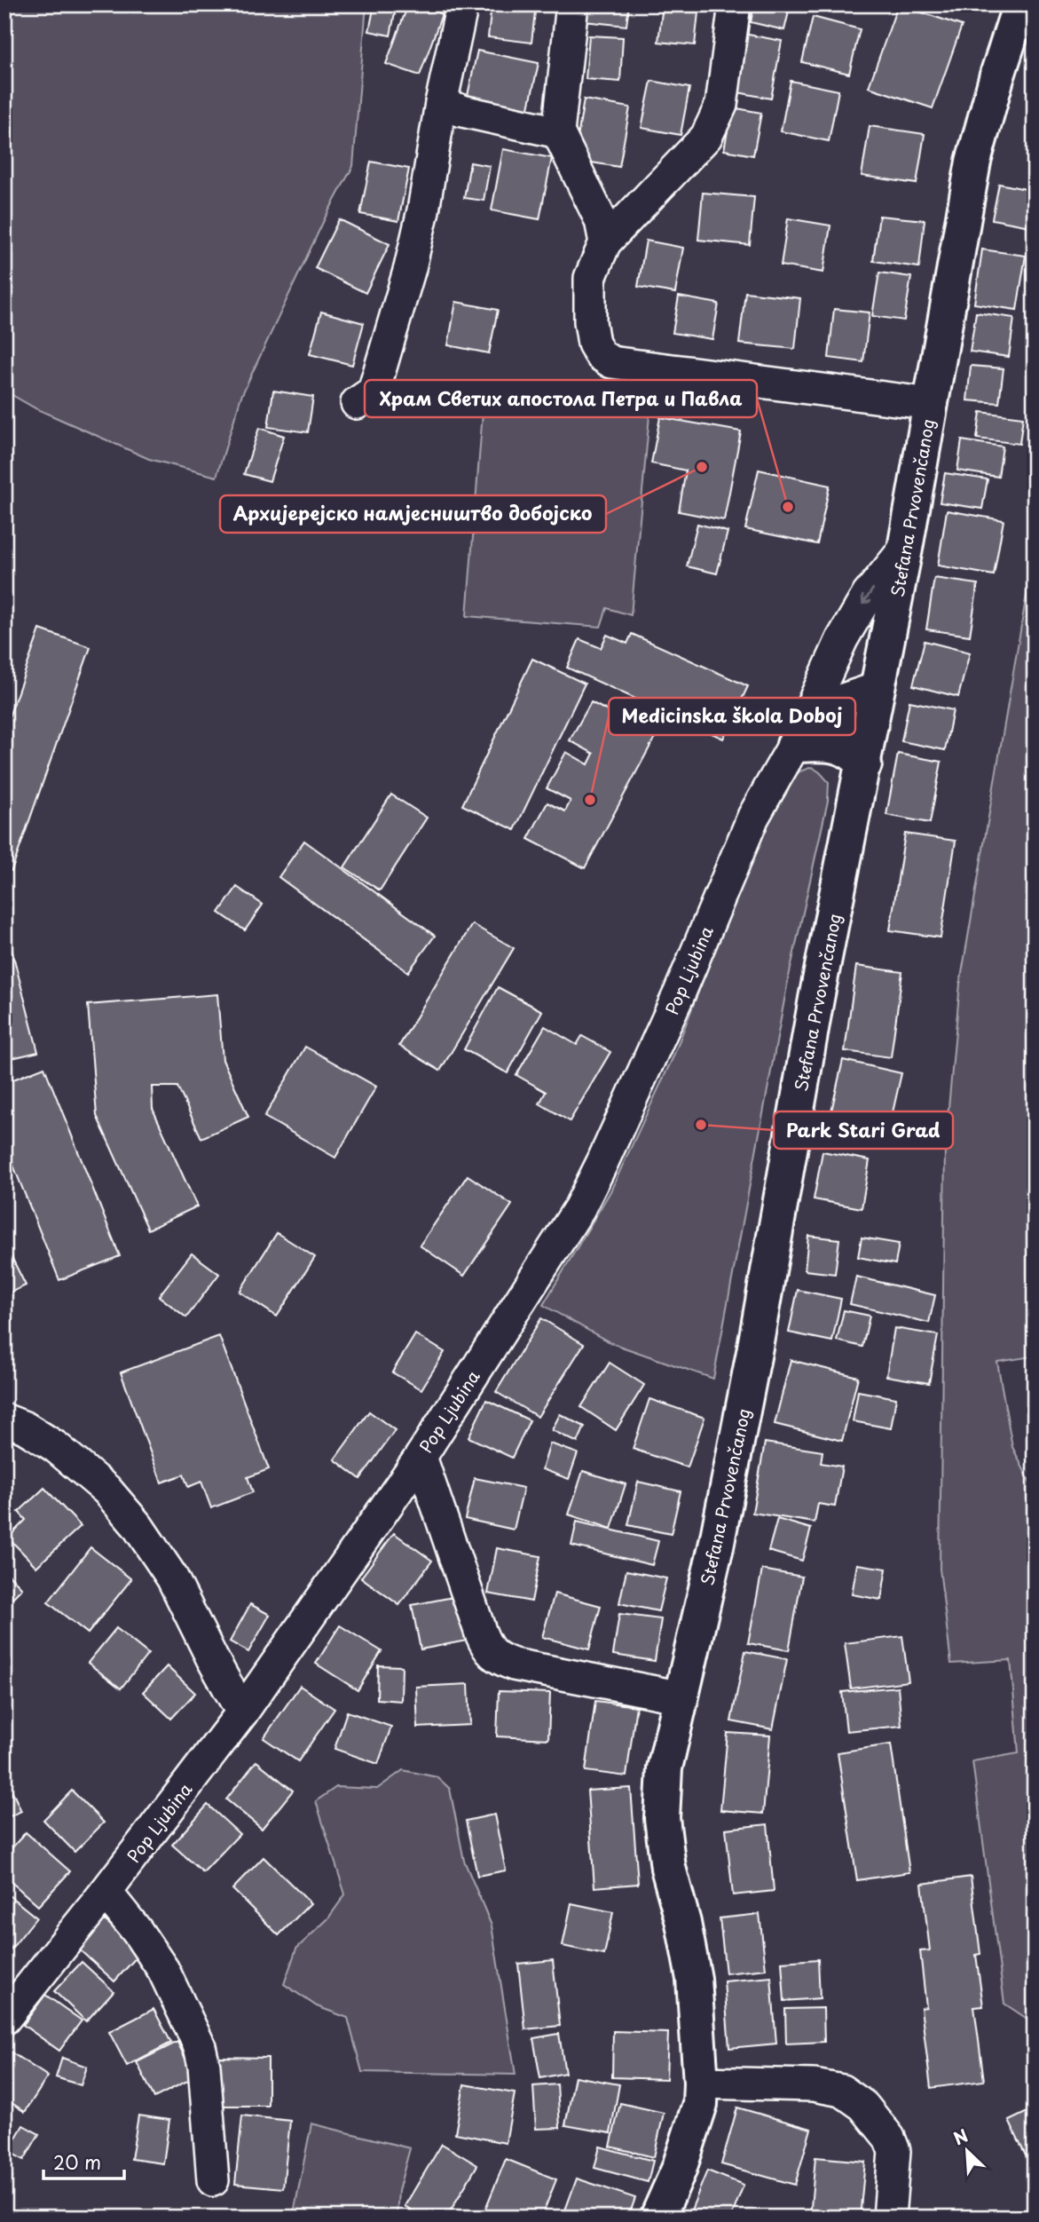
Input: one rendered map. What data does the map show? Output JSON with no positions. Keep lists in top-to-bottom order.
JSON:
{
  "streets": {
    "street": ["Stefana Prvovenčanog", "Pop Ljubina"]
  },
  "places": [
    "Архијерејско намјесништво добојско",
    "Храм Светих апостола Петра и Павла",
    "Medicinska škola Doboj",
    "Park Stari Grad"
  ],
  "scale_bar": "20 m",
  "north": "top left"
}
